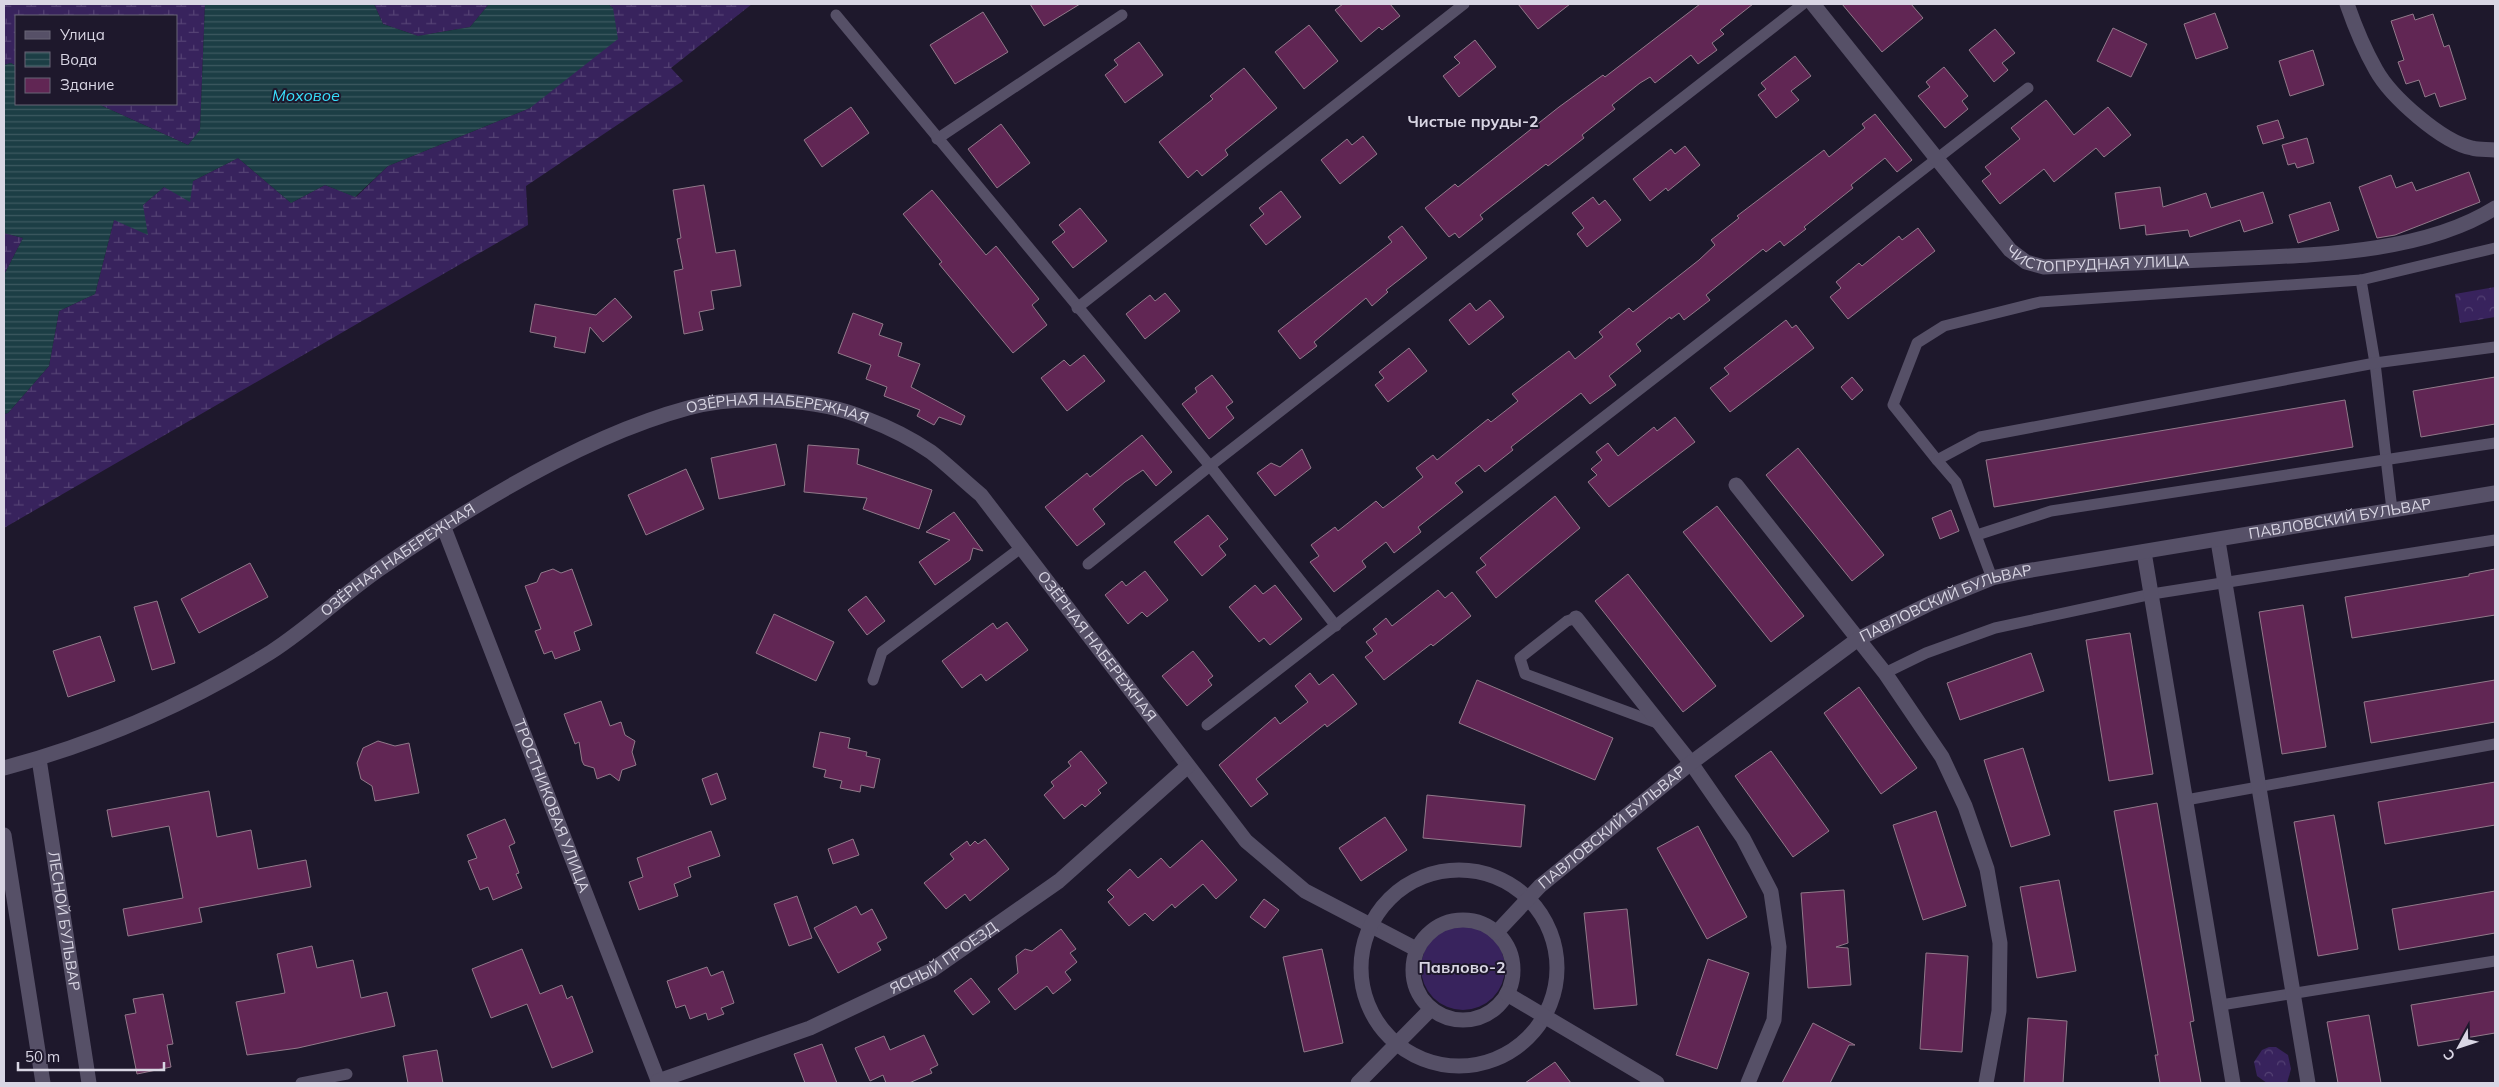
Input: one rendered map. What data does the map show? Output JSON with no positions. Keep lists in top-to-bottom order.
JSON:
{
  "streets": {
    "street": [
      "ЧИСТОПРУДНАЯ УЛИЦА",
      "ОЗЁРНАЯ НАБЕРЕЖНАЯ",
      "ПАВЛОВСКИЙ БУЛЬВАР",
      "ТРОСТНИКОВАЯ УЛИЦА",
      "ЛЕСНОЙ БУЛЬВАР",
      "ЯСНЫЙ ПРОЕЗД"
    ]
  },
  "crossings": [
    ["ОЗЁРНАЯ НАБЕРЕЖНАЯ", "ПАВЛОВСКИЙ БУЛЬВАР"],
    ["ОЗЁРНАЯ НАБЕРЕЖНАЯ", "ТРОСТНИКОВАЯ УЛИЦА"],
    ["ОЗЁРНАЯ НАБЕРЕЖНАЯ", "ЛЕСНОЙ БУЛЬВАР"],
    ["ОЗЁРНАЯ НАБЕРЕЖНАЯ", "ЯСНЫЙ ПРОЕЗД"],
    ["ТРОСТНИКОВАЯ УЛИЦА", "ЯСНЫЙ ПРОЕЗД"]
  ],
  "districts": ["Чистые пруды-2", "Павлово-2"],
  "water": ["Моховое"],
  "legend": ["Улица", "Вода", "Здание"],
  "scale_bar": "50 m",
  "north": "bottom left"
}
